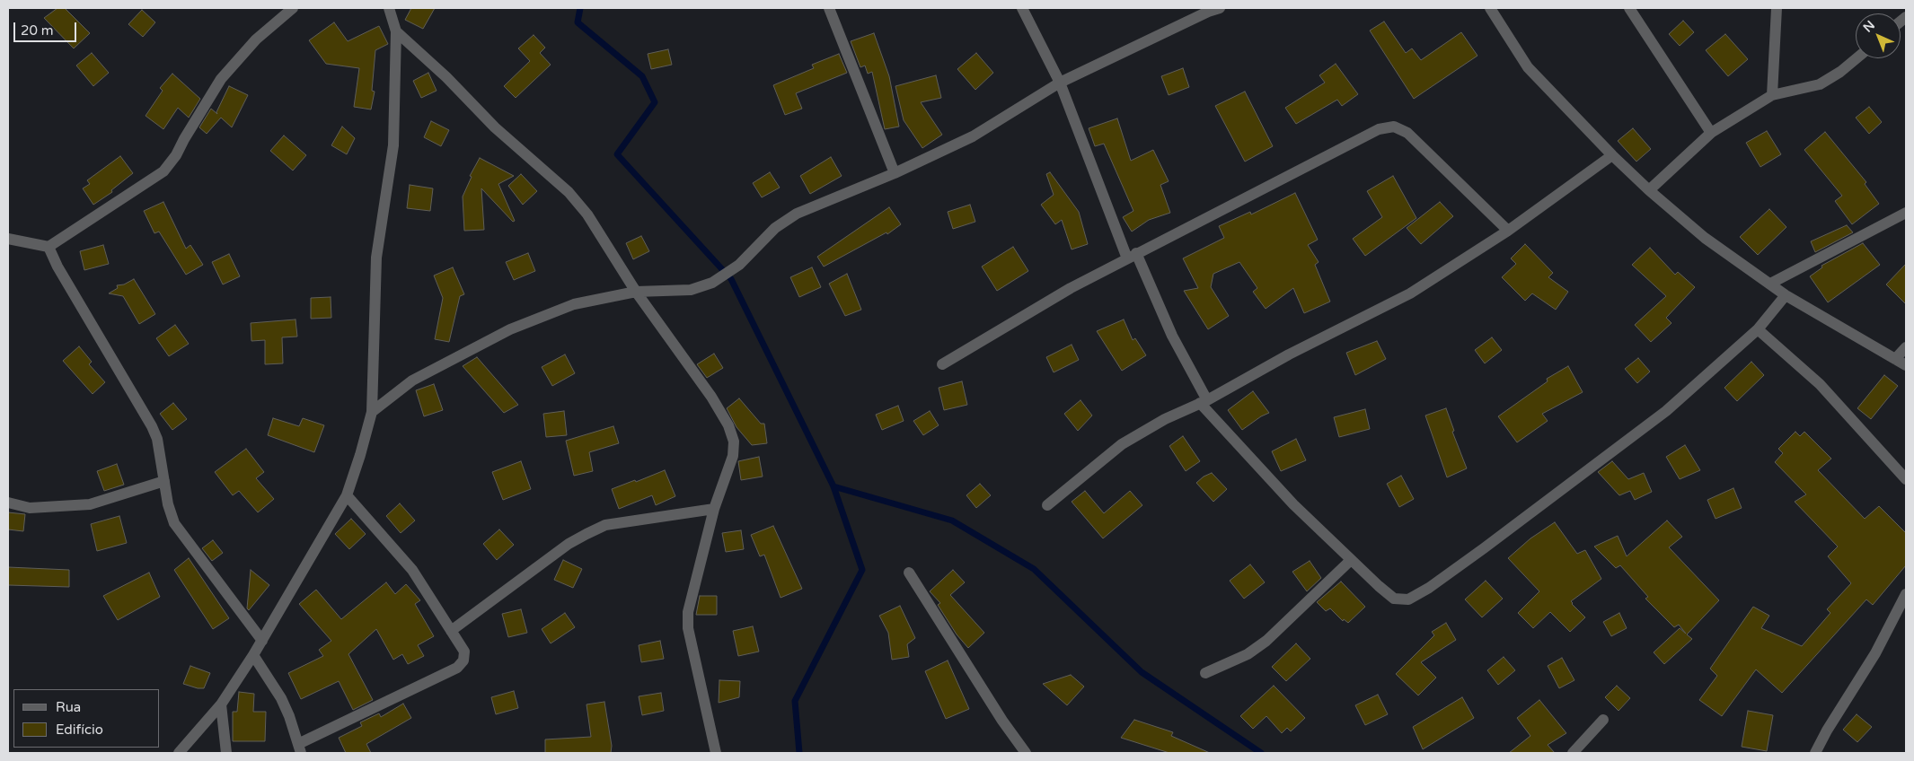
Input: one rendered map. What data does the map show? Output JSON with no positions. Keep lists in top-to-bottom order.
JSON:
{
  "legend": ["Rua", "Edifício"],
  "scale_bar": "20 m",
  "north": "top left"
}
